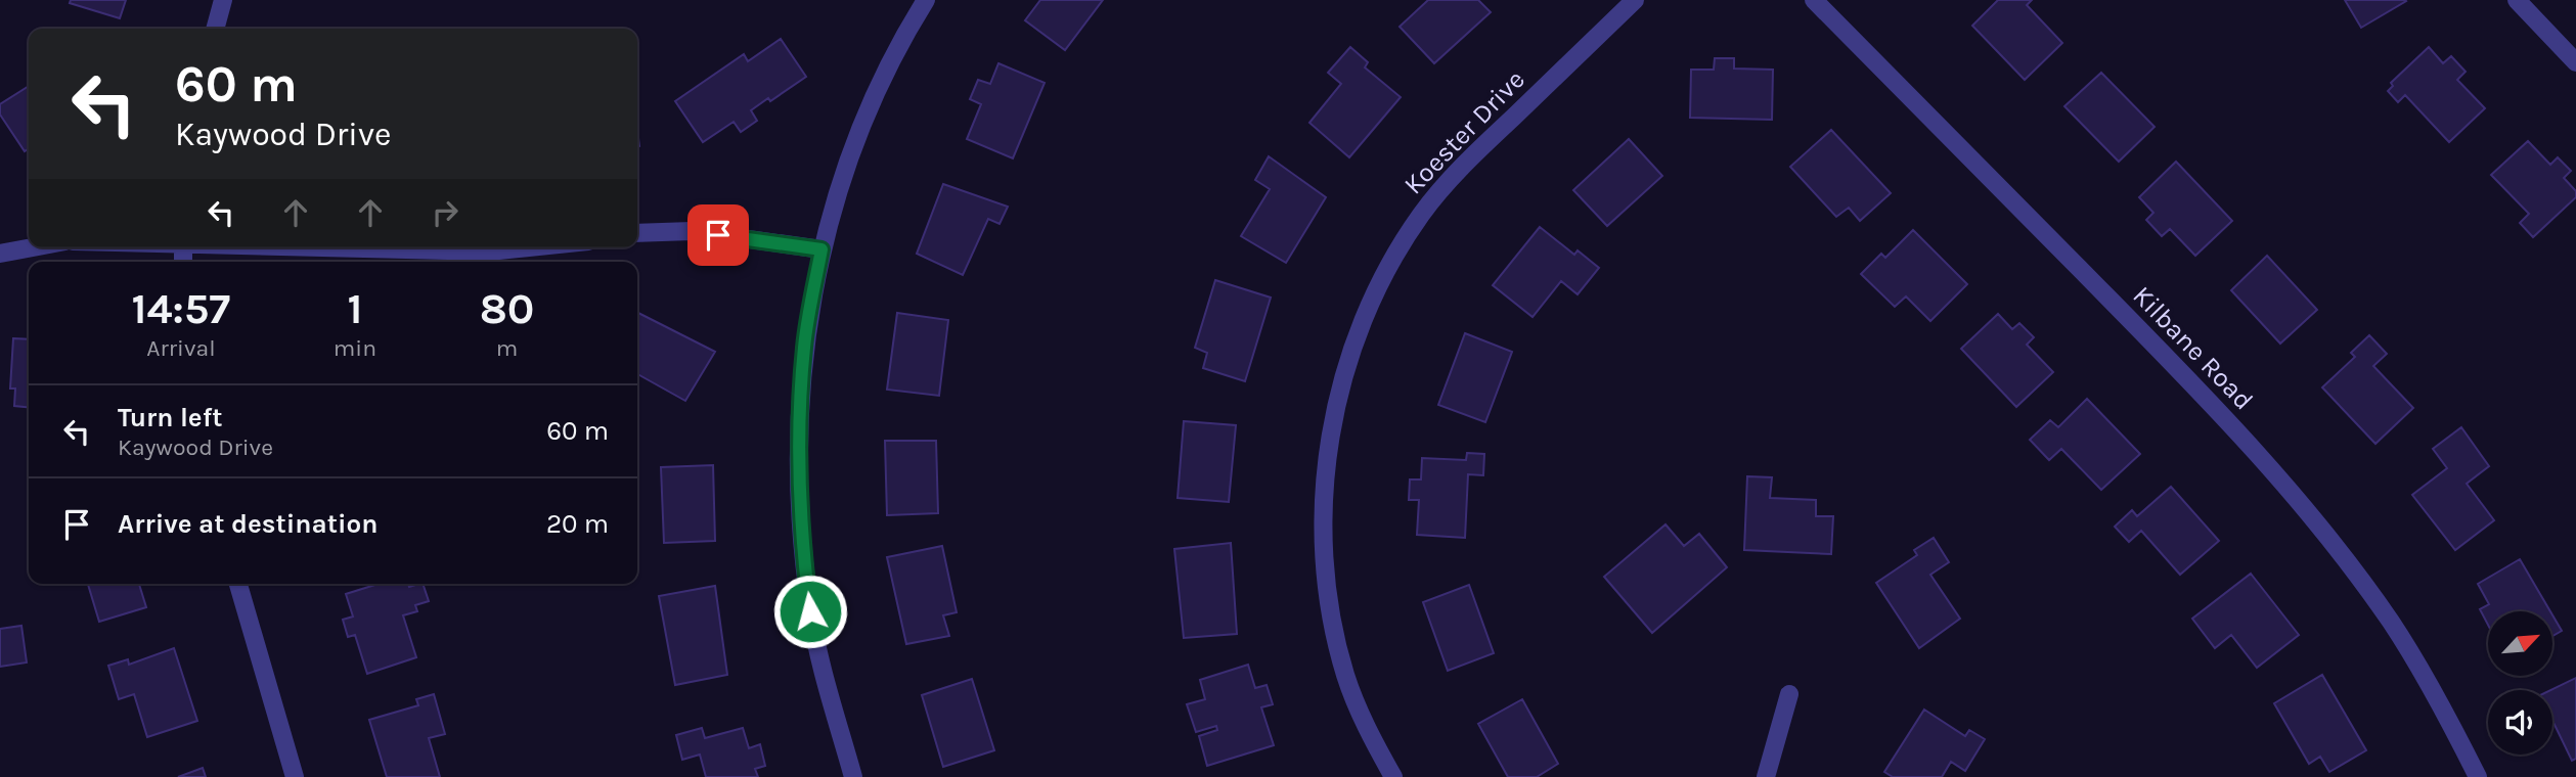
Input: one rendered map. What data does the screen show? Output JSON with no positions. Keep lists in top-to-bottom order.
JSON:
{
  "streets": {
    "street": ["Koester Drive", "Kilbane Road"]
  },
  "north": "top right",
  "page": {
    "turn": ["60 m", "Kaywood Drive"],
    "eta": [
      "14:57",
      "Arrival",
      "1",
      "min",
      "80",
      "m"
    ],
    "list": [
      {
        "name": "Turn left",
        "note": "Kaywood Drive",
        "value": "60 m"
      },
      {
        "name": "Arrive at destination",
        "value": "20 m"
      }
    ]
  }
}
